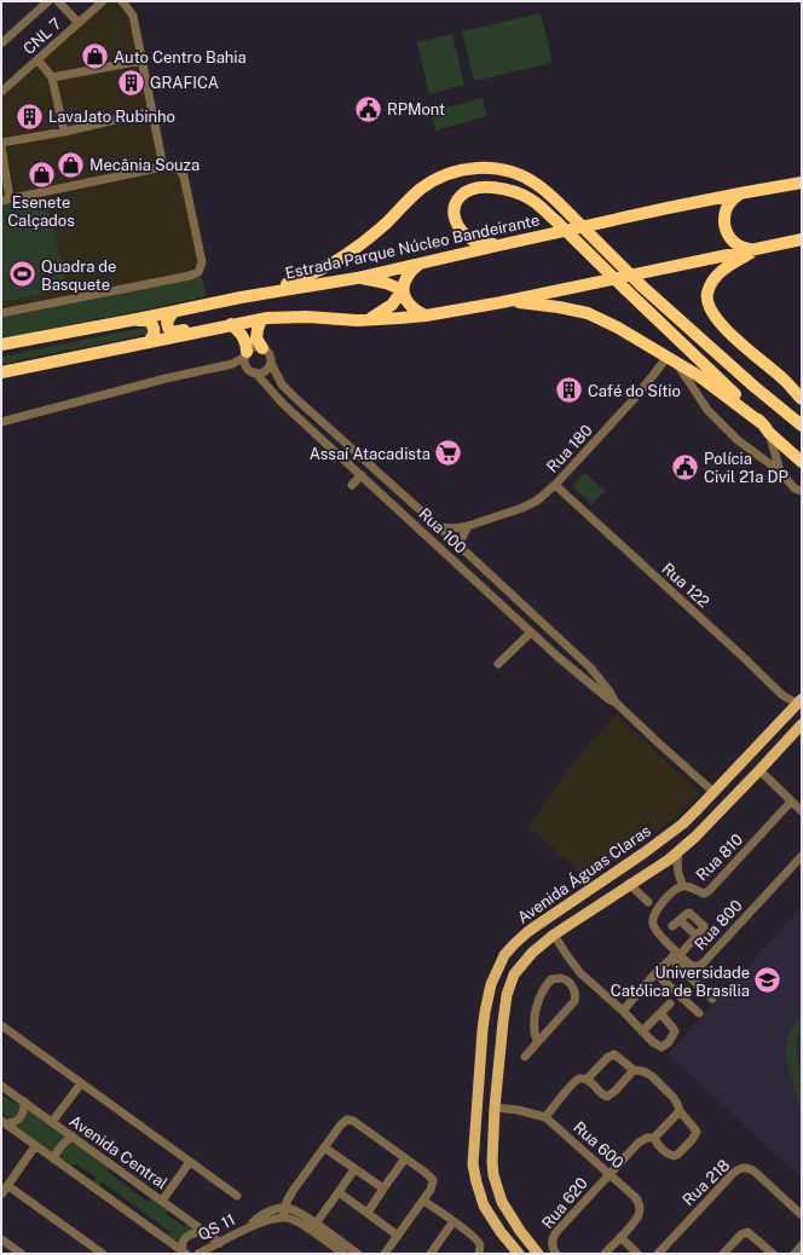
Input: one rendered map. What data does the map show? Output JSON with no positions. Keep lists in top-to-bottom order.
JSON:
{
  "streets": {
    "highway": ["Estrada Parque Núcleo Bandeirante"],
    "main road": ["Avenida Águas Claras"],
    "street": [
      "CNL 7",
      "Rua 180",
      "Rua 100",
      "Rua 122",
      "Rua 810",
      "Rua 800",
      "Rua 600",
      "Avenida Central",
      "Rua 218",
      "Rua 620",
      "QS 11"
    ]
  },
  "crossings": [
    ["Rua 180", "Rua 100"],
    ["Rua 180", "Rua 122"],
    ["Rua 100", "Avenida Águas Claras"],
    ["Rua 122", "Avenida Águas Claras"],
    ["Rua 810", "Rua 800"],
    ["Avenida Águas Claras", "Rua 600"],
    ["Rua 600", "Rua 620"],
    ["Avenida Central", "QS 11"]
  ],
  "places": {
    "shop": ["Auto Centro Bahia", "Mecânia Souza", "Esenete Calçados"],
    "building": ["GRAFICA", "LavaJato Rubinho", "Café do Sítio"],
    "public building": ["RPMont", "Polícia Civil 21a DP"],
    "sports": ["Quadra de Basquete"],
    "supermarket": ["Assaí Atacadista"],
    "school or university": ["Universidade Católica de Brasília"]
  }
}
